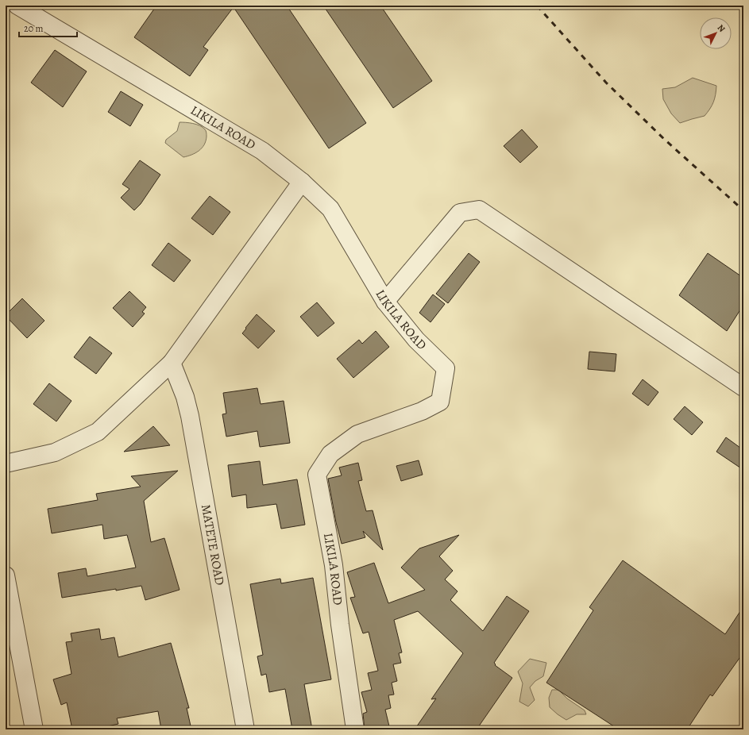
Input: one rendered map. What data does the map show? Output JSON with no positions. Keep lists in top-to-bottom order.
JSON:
{
  "streets": {
    "street": ["LIKILA ROAD", "MATETE ROAD"]
  },
  "scale_bar": "20 m",
  "north": "top right"
}
